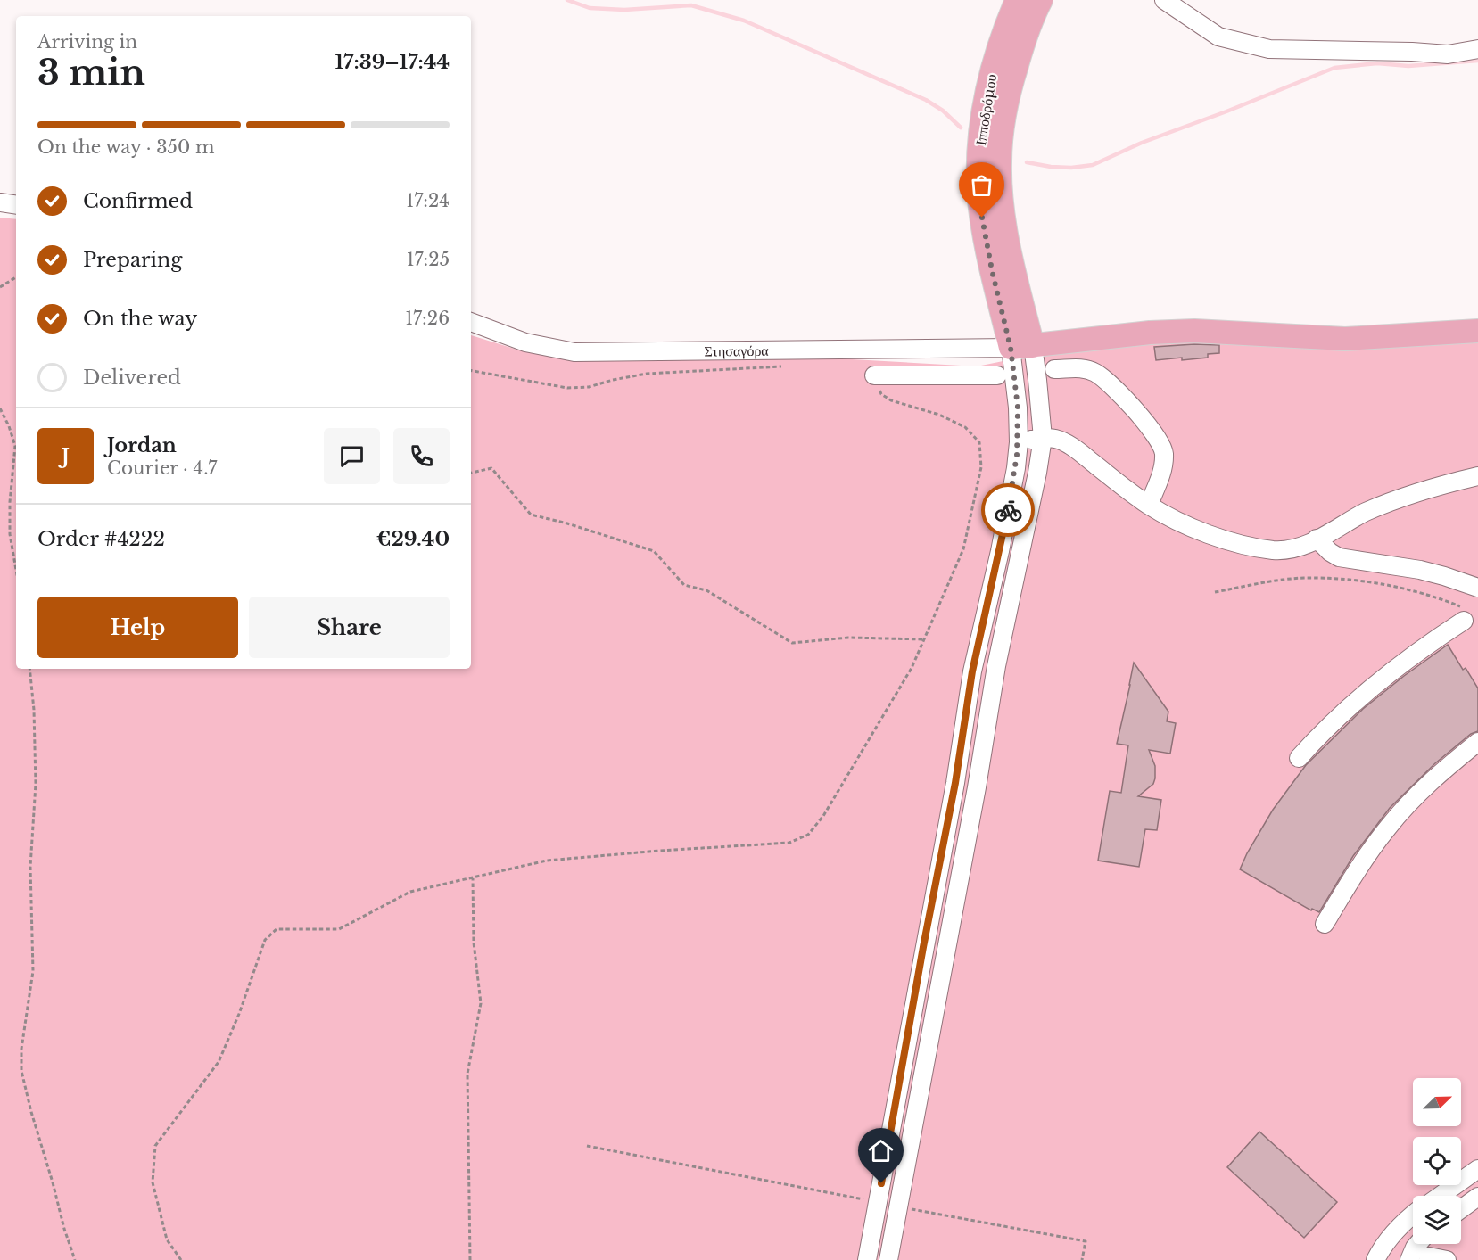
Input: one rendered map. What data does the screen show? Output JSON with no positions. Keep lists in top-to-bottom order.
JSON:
{
  "streets": {
    "main road": ["Ιπποδρόμου"],
    "street": ["Στησαγόρα"]
  },
  "crossings": [
    ["Ιπποδρόμου", "Στησαγόρα"]
  ],
  "north": "top right",
  "page": {
    "heading": ["3 min", "Arriving in", "17:39–17:44"],
    "panel": [
      "Jordan",
      "Courier · 4.7",
      "Order #4222",
      "€29.40"
    ],
    "bar": "On the way · 350 m",
    "list": [
      ["Confirmed", "17:24"],
      ["Preparing", "17:25"],
      ["On the way", "17:26"],
      "Delivered"
    ],
    "round": "J",
    "buttons": ["Help", "Share"]
  }
}
